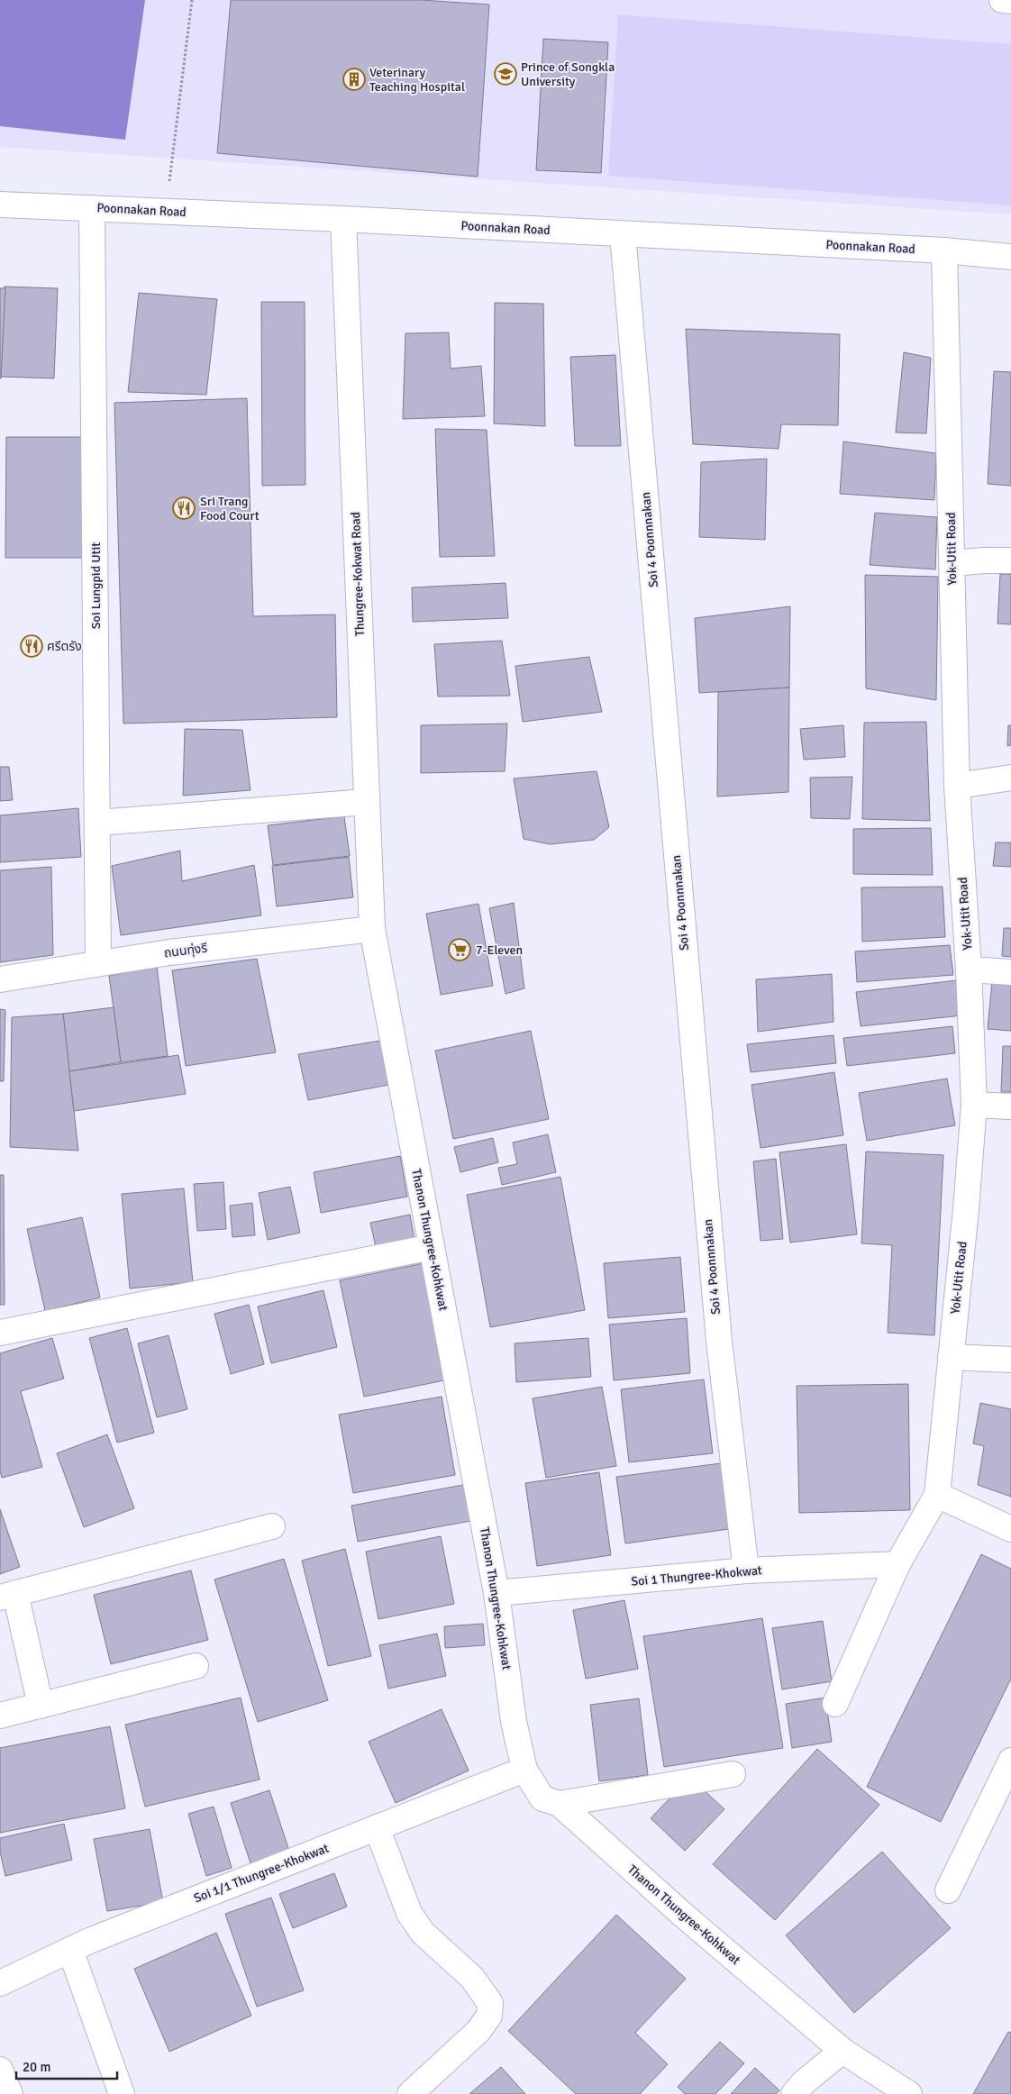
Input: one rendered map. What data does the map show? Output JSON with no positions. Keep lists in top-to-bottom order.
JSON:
{
  "streets": {
    "street": [
      "Poonnakan Road",
      "Soi 4 Poonnnakan",
      "Yok-Utit Road",
      "Thungree-Kokwat Road",
      "Soi Lungpid Utit",
      "ถนนทุ่งรี",
      "Thanon Thungree-Kohkwat",
      "Soi 1 Thungree-Khokwat",
      "Soi 1/1 Thungree-Khokwat"
    ]
  },
  "crossings": [
    ["Poonnakan Road", "Soi 4 Poonnnakan"],
    ["Poonnakan Road", "Yok-Utit Road"],
    ["Poonnakan Road", "Thungree-Kokwat Road"],
    ["Poonnakan Road", "Soi Lungpid Utit"],
    ["Soi 4 Poonnnakan", "Soi 1 Thungree-Khokwat"],
    ["Yok-Utit Road", "Soi 1 Thungree-Khokwat"],
    ["Thungree-Kokwat Road", "ถนนทุ่งรี"],
    ["Thungree-Kokwat Road", "Thanon Thungree-Kohkwat"],
    ["Soi Lungpid Utit", "ถนนทุ่งรี"],
    ["ถนนทุ่งรี", "Thanon Thungree-Kohkwat"],
    ["Thanon Thungree-Kohkwat", "Soi 1 Thungree-Khokwat"],
    ["Thanon Thungree-Kohkwat", "Soi 1/1 Thungree-Khokwat"]
  ],
  "places": {
    "school or university": ["Prince of Songkla University"],
    "building": ["Veterinary Teaching Hospital"],
    "restaurant": ["Sri Trang Food Court", "ศรีตรัง"],
    "supermarket": ["7-Eleven"]
  },
  "scale_bar": "20 m"
}
